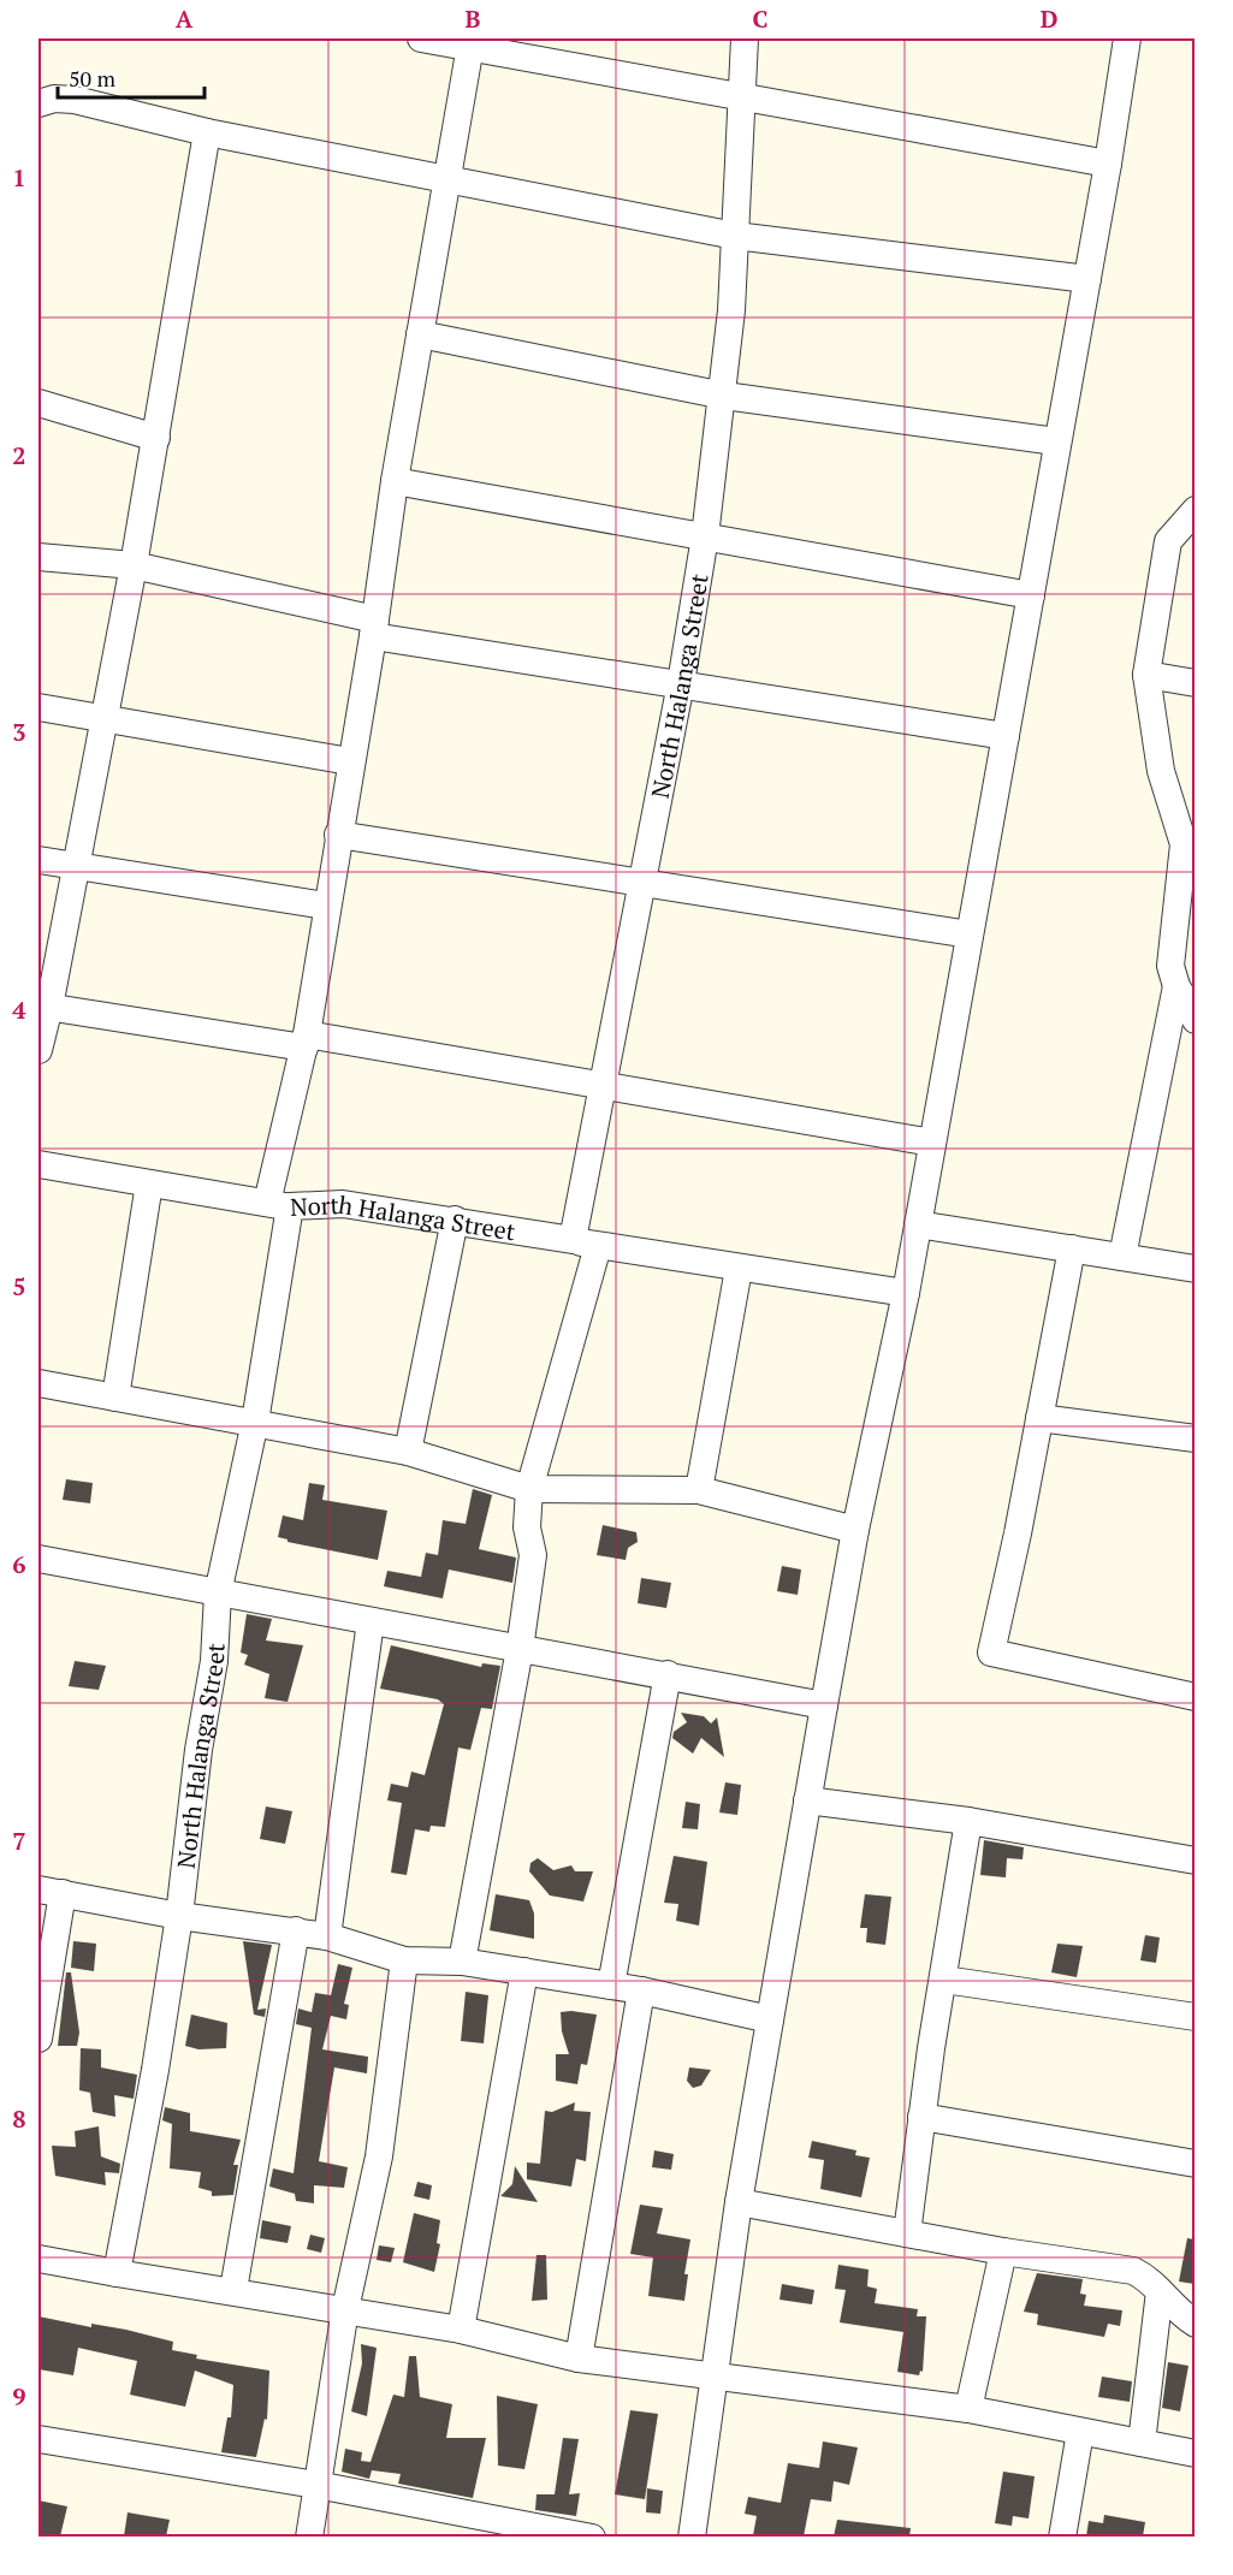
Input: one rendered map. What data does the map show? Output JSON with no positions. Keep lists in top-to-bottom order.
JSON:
{
  "streets": {
    "street": ["North Halanga Street"]
  },
  "scale_bar": "50 m",
  "grid": {
    "columns": [
      "A",
      "B",
      "C",
      "D"
    ],
    "rows": [
      "1",
      "2",
      "3",
      "4",
      "5",
      "6",
      "7",
      "8",
      "9"
    ]
  }
}
